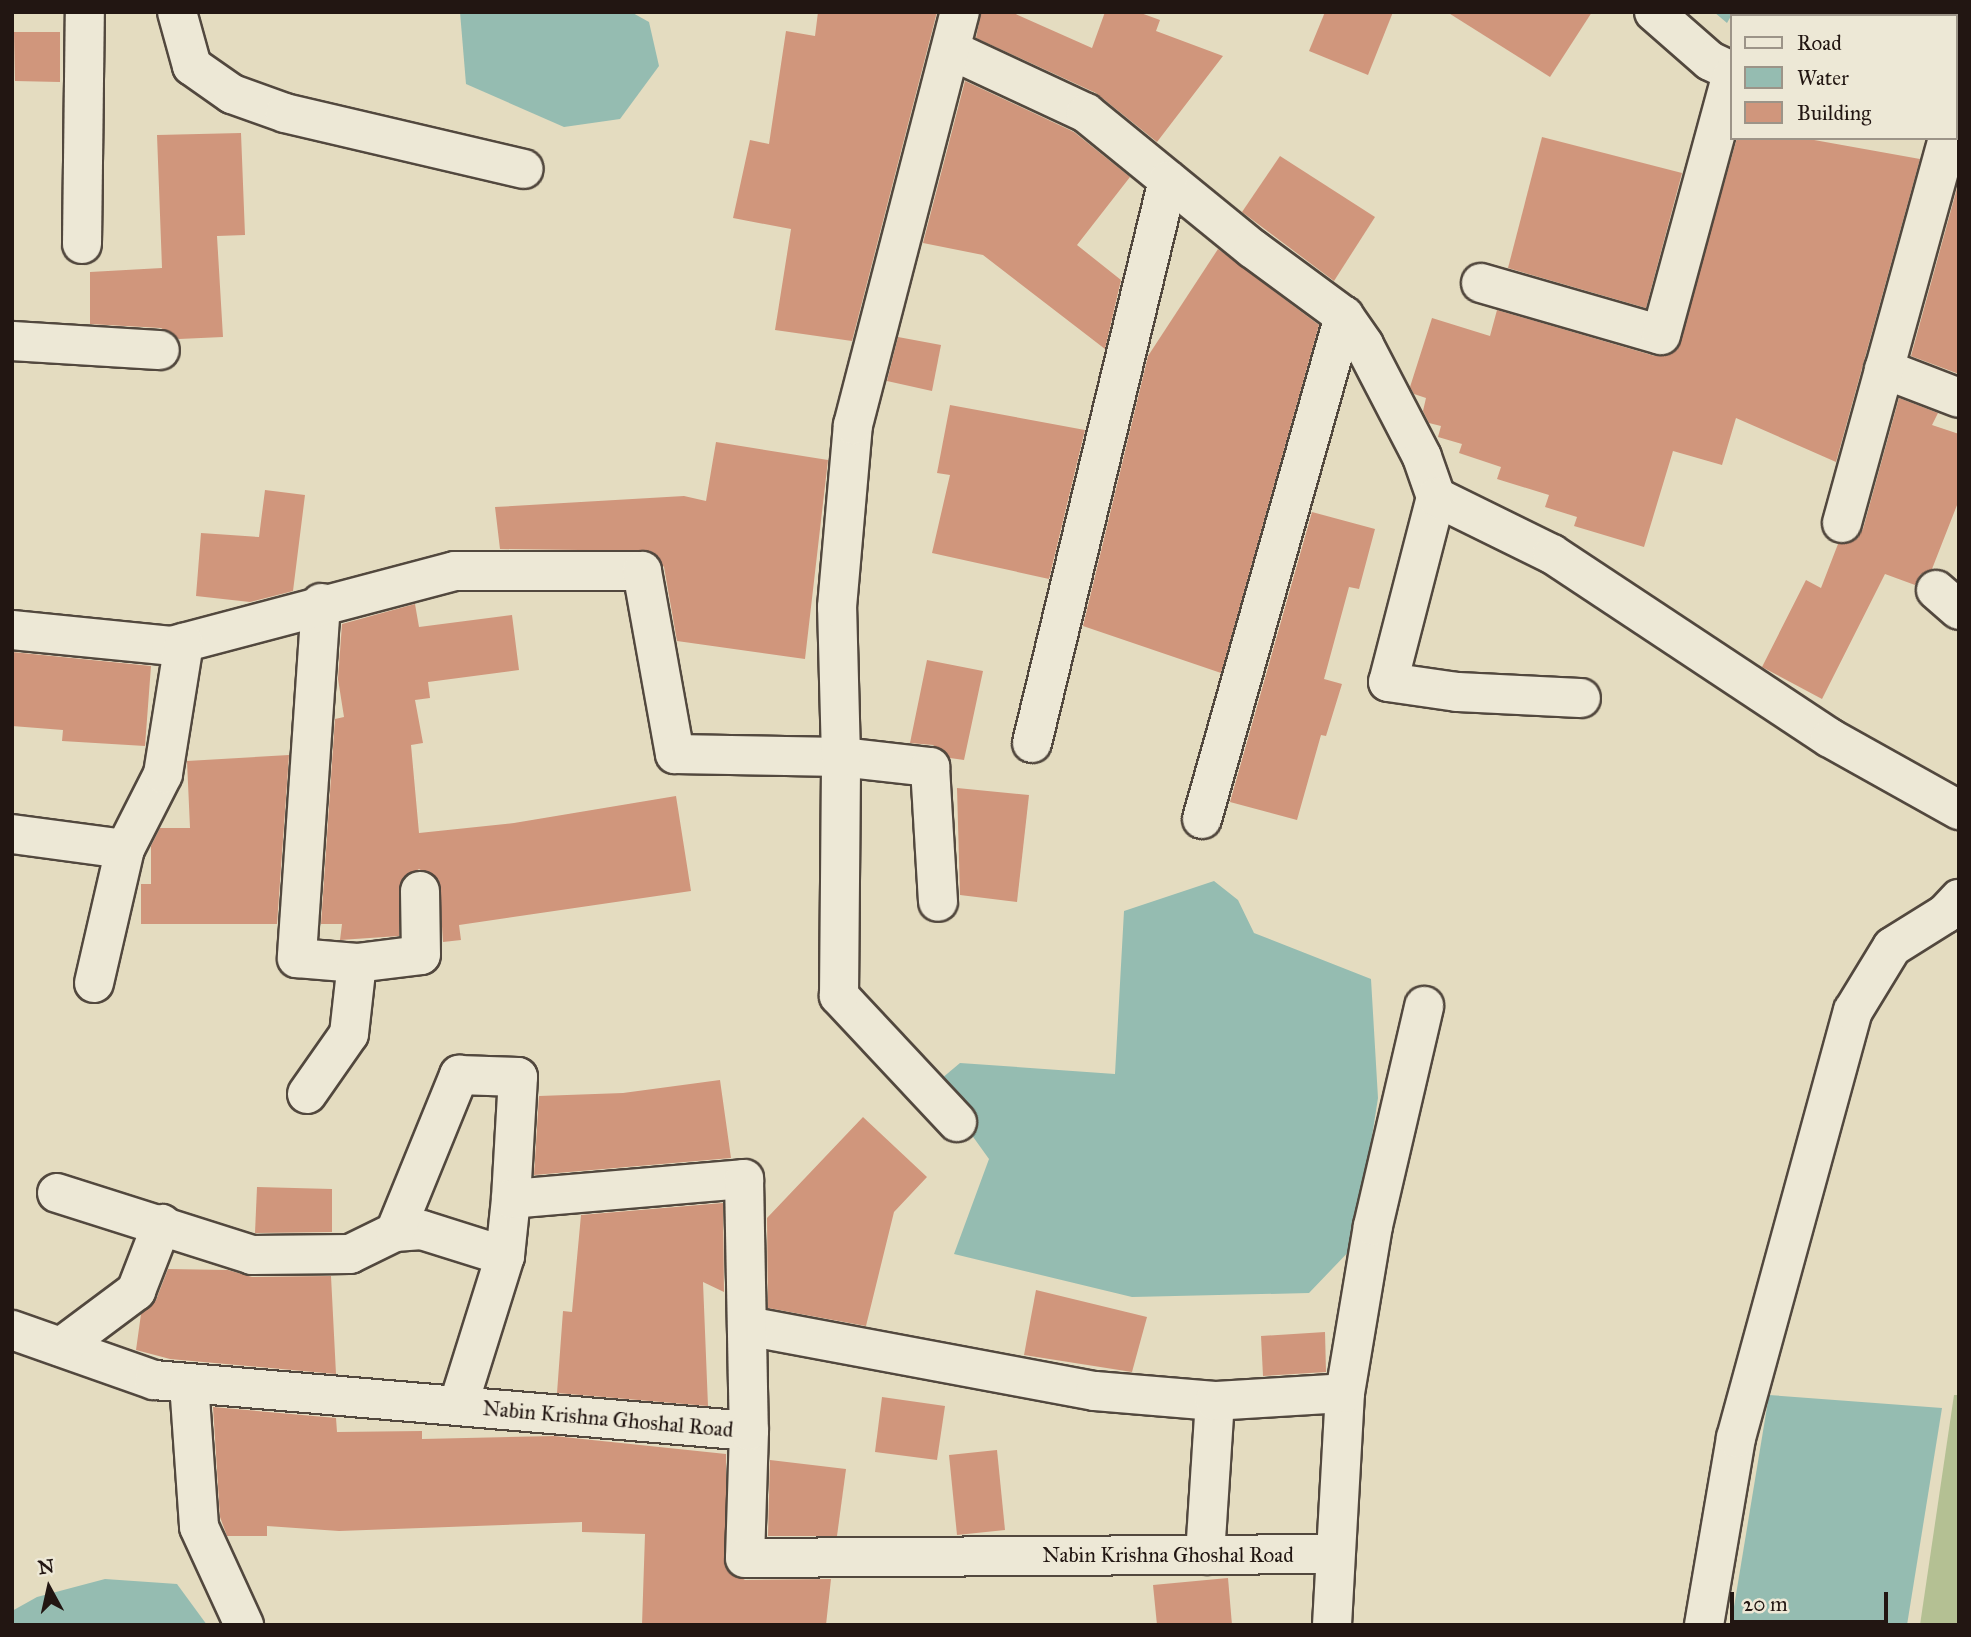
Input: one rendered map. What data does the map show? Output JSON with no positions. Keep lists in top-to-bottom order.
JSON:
{
  "streets": {
    "street": ["Nabin Krishna Ghoshal Road"]
  },
  "legend": ["Road", "Water", "Building"],
  "scale_bar": "20 m",
  "north": "top"
}
